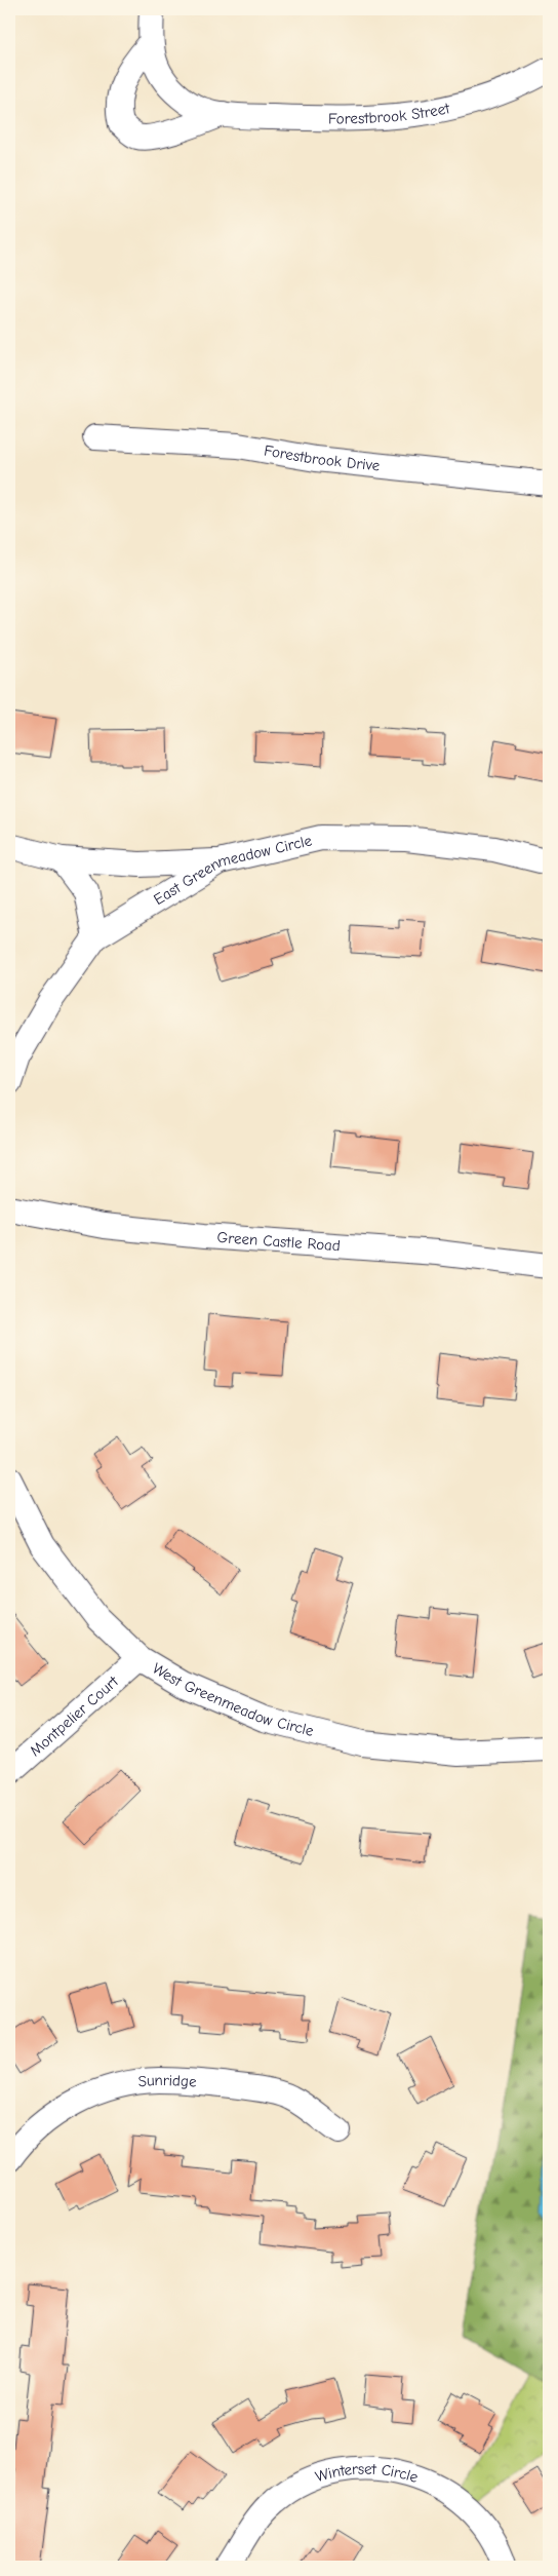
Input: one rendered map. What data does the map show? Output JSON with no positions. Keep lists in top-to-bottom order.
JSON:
{
  "streets": {
    "street": [
      "Forestbrook Street",
      "Forestbrook Drive",
      "East Greenmeadow Circle",
      "Green Castle Road",
      "West Greenmeadow Circle",
      "Montpelier Court",
      "Sunridge",
      "Winterset Circle"
    ]
  },
  "crossings": [
    ["West Greenmeadow Circle", "Montpelier Court"]
  ]
}
